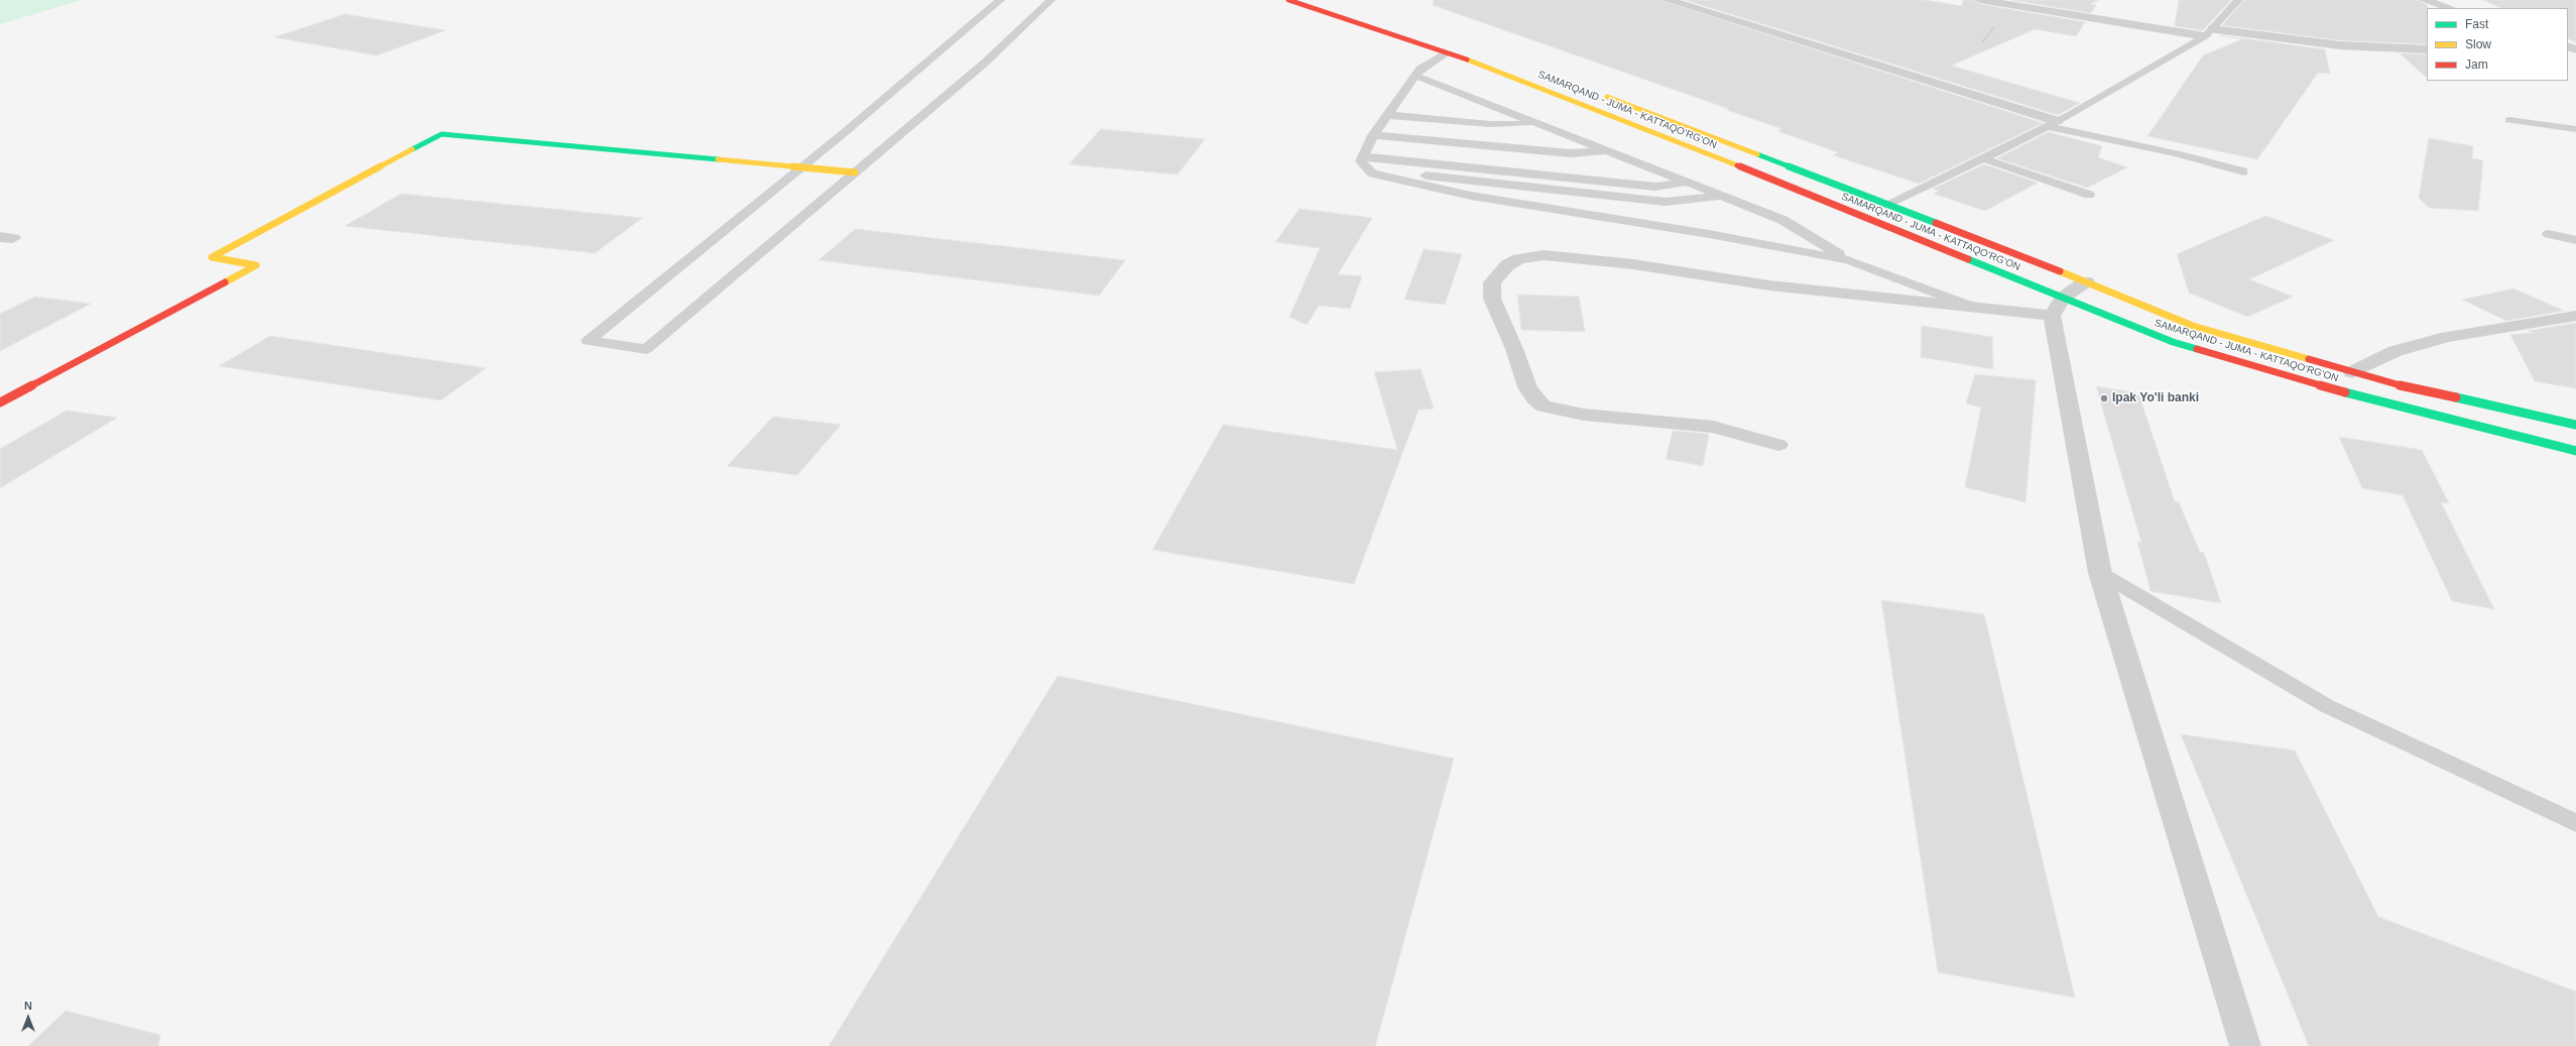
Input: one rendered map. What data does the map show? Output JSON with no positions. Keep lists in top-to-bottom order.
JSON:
{
  "streets": {
    "main road": ["SAMARQAND - JUMA - KATTAQO‘RG‘ON"]
  },
  "places": ["Ipak Yo'li banki"],
  "legend": ["Fast", "Slow", "Jam"],
  "north": "top"
}
